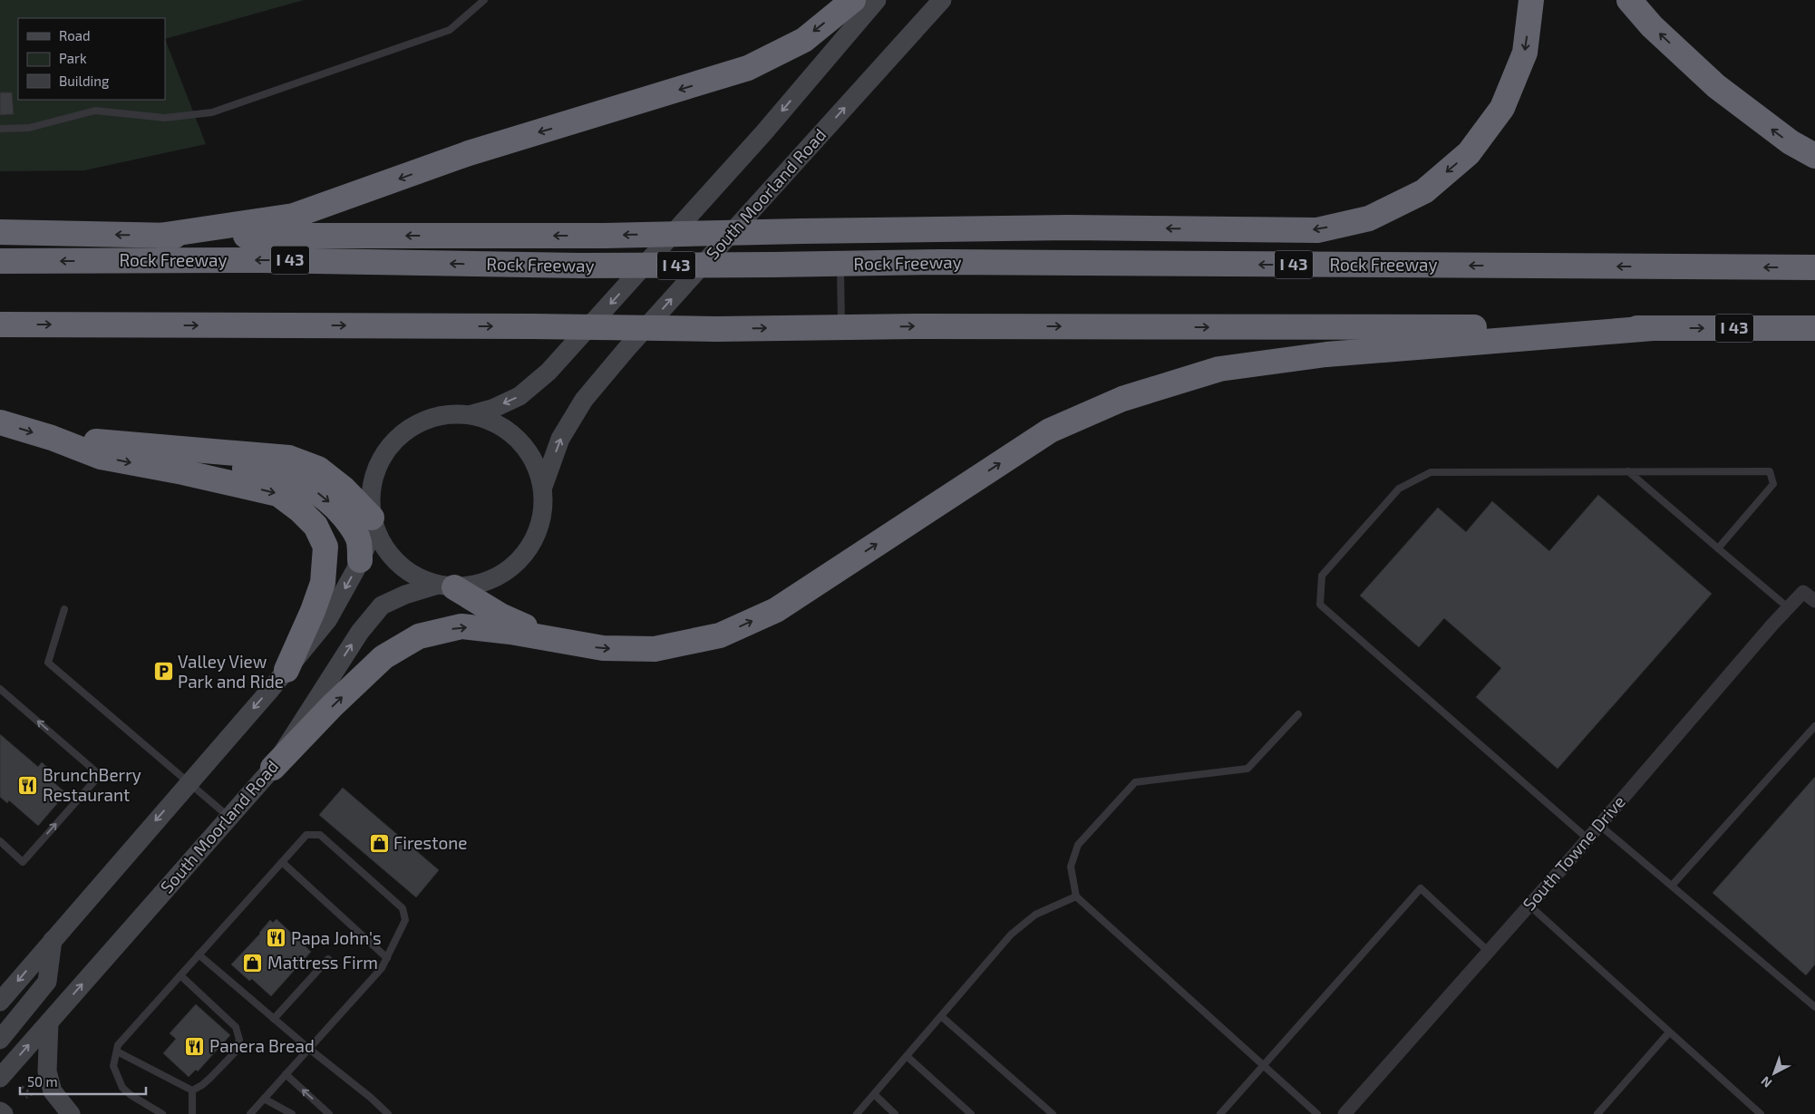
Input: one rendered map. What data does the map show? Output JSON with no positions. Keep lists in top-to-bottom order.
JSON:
{
  "streets": {
    "highway": ["Rock Freeway", "I 43"],
    "main road": ["South Moorland Road"],
    "street": ["South Towne Drive"]
  },
  "places": {
    "parking": ["Valley View Park and Ride"],
    "restaurant": ["BrunchBerry Restaurant", "Papa John's", "Panera Bread"],
    "shop": ["Firestone", "Mattress Firm"]
  },
  "legend": ["Road", "Park", "Building"],
  "scale_bar": "50 m",
  "north": "bottom left"
}
